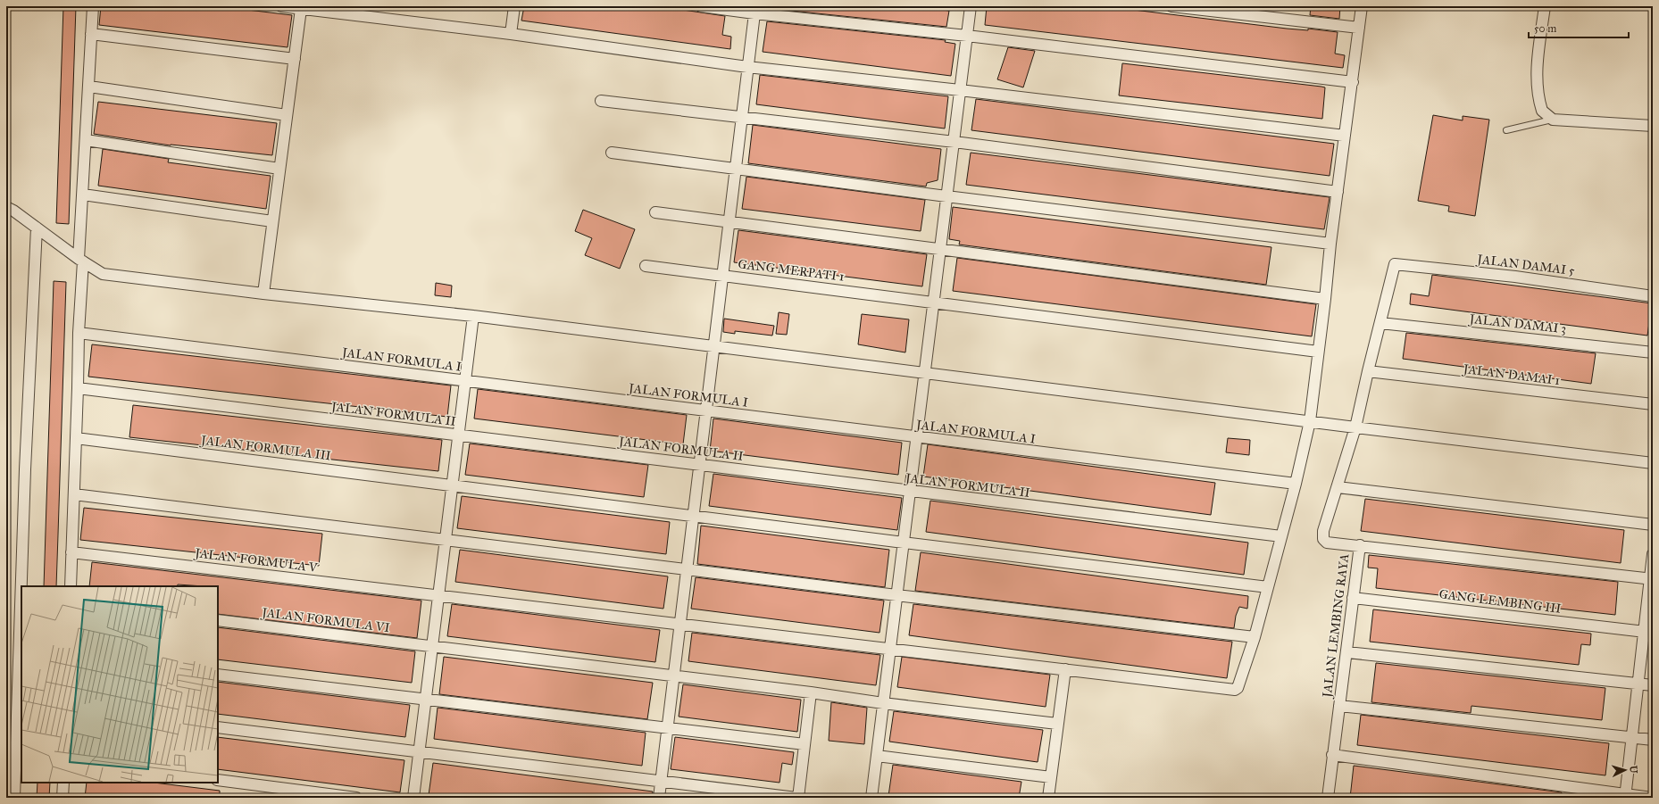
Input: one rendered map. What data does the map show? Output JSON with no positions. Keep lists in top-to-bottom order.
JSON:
{
  "streets": {
    "street": [
      "JALAN DAMAI 5",
      "GANG MERPATI 1",
      "JALAN DAMAI 3",
      "JALAN FORMULA I",
      "JALAN DAMAI 1",
      "JALAN FORMULA II",
      "JALAN FORMULA III",
      "JALAN FORMULA V",
      "GANG LEMBING III",
      "JALAN FORMULA VI",
      "JALAN LEMBING RAYA"
    ]
  },
  "crossings": [
    ["JALAN DAMAI 5", "JALAN LEMBING RAYA"],
    ["JALAN DAMAI 3", "JALAN LEMBING RAYA"],
    ["JALAN DAMAI 1", "JALAN LEMBING RAYA"],
    ["GANG LEMBING III", "JALAN LEMBING RAYA"]
  ],
  "scale_bar": "50 m",
  "north": "right"
}
